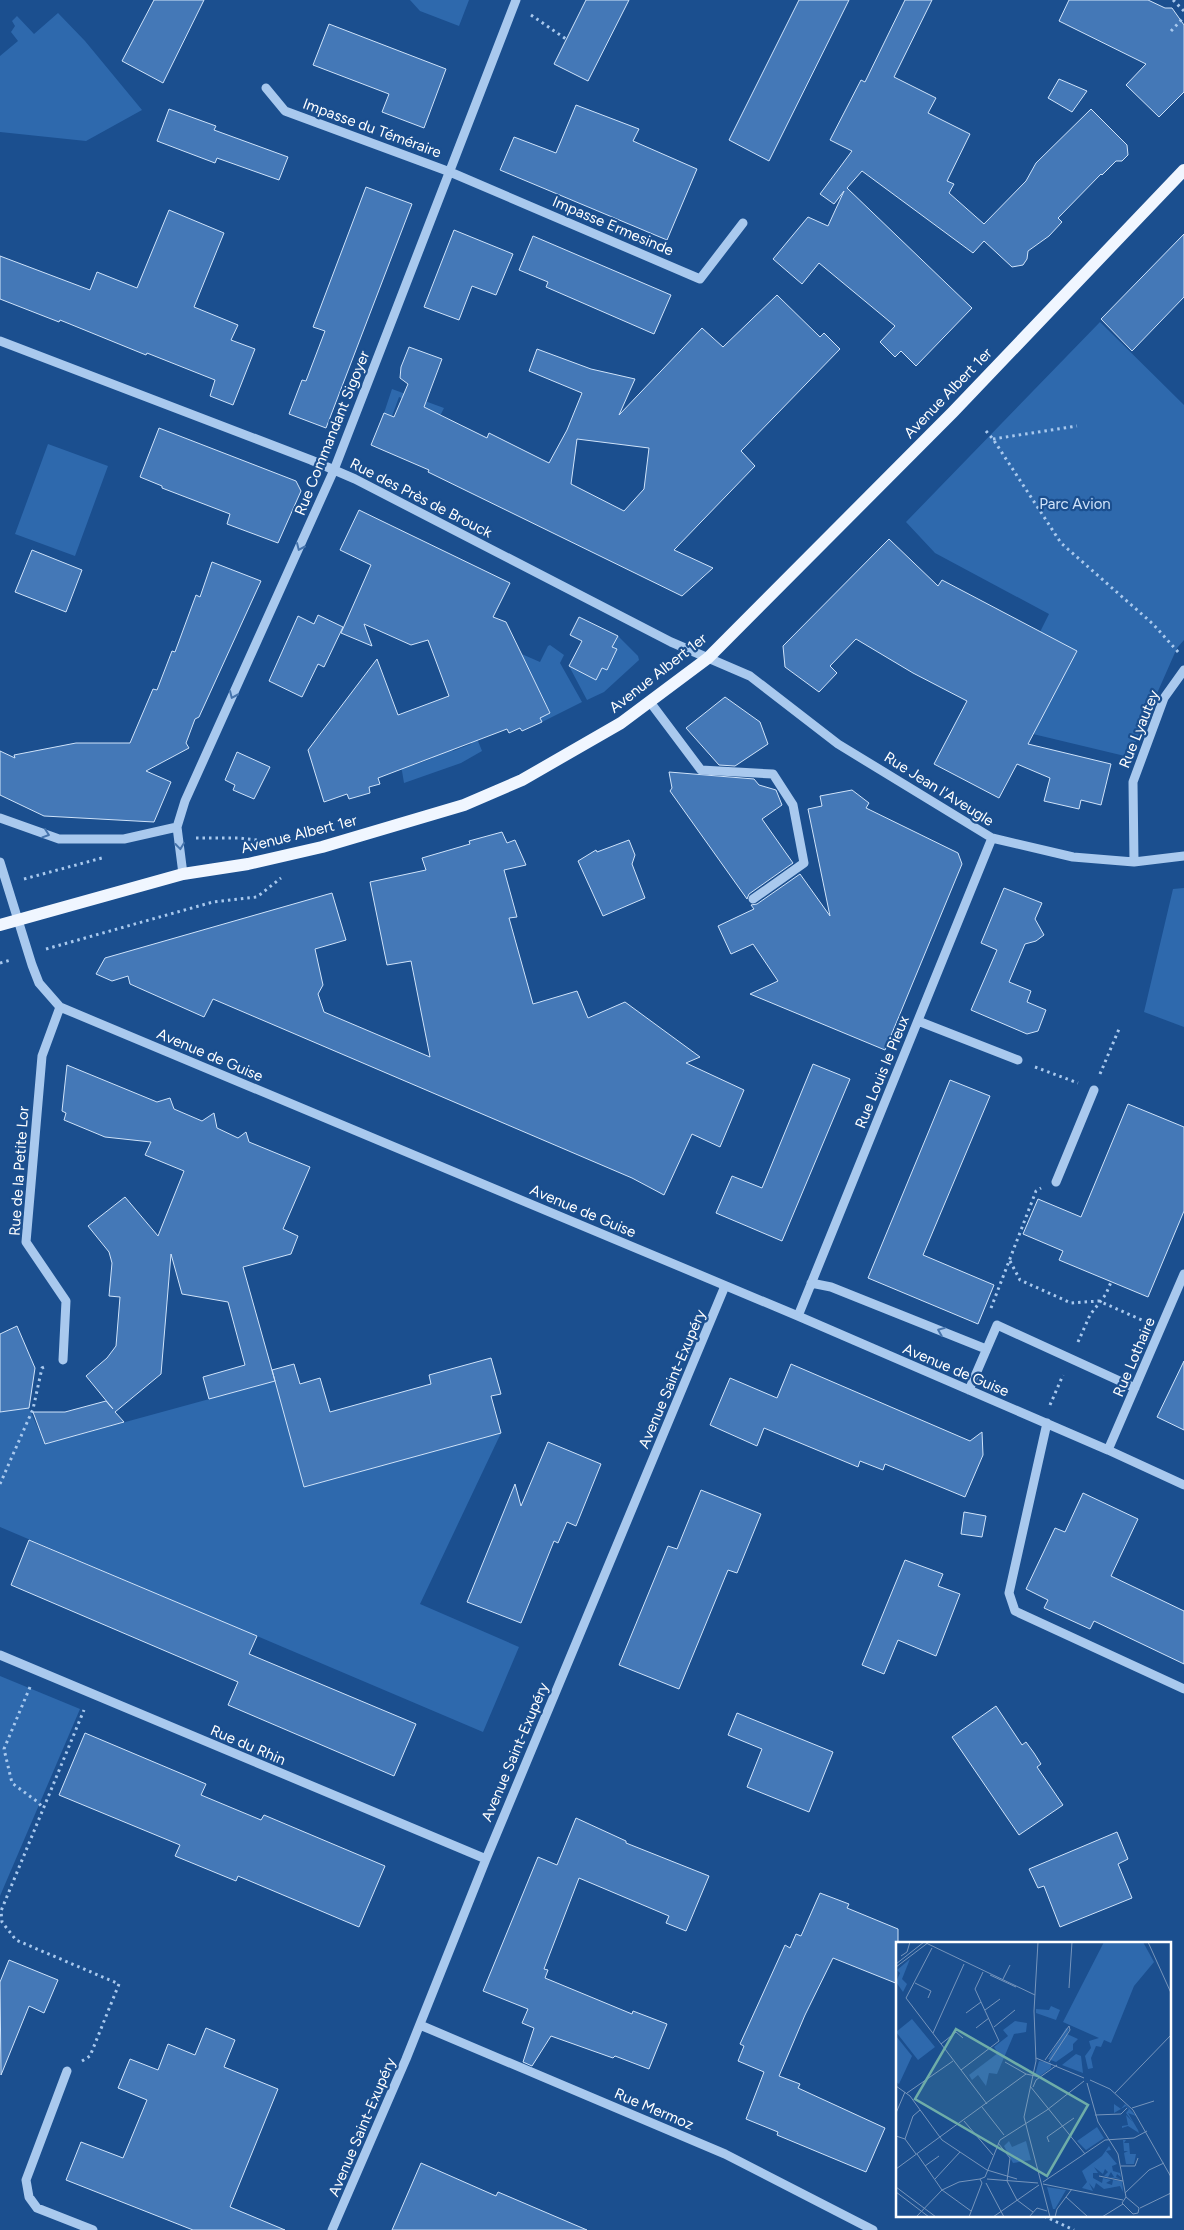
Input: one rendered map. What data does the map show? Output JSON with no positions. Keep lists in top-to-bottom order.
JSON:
{
  "streets": {
    "main road": ["Avenue Albert 1er"],
    "street": [
      "Impasse du Téméraire",
      "Impasse Ermesinde",
      "Rue Commandant Sigoyer",
      "Rue des Près de Brouck",
      "Rue Lyautey",
      "Rue Jean l'Aveugle",
      "Avenue de Guise",
      "Rue Louis le Pieux",
      "Rue de la Petite Lor",
      "Rue Lothaire",
      "Avenue Saint-Exupéry",
      "Rue du Rhin",
      "Rue Mermoz"
    ]
  },
  "crossings": [
    ["Impasse du Téméraire", "Impasse Ermesinde"],
    ["Impasse du Téméraire", "Rue Commandant Sigoyer"],
    ["Impasse Ermesinde", "Rue Commandant Sigoyer"],
    ["Avenue Albert 1er", "Rue Commandant Sigoyer"],
    ["Avenue Albert 1er", "Rue des Près de Brouck"],
    ["Avenue Albert 1er", "Rue Jean l'Aveugle"],
    ["Avenue Albert 1er", "Avenue de Guise"],
    ["Rue Commandant Sigoyer", "Rue des Près de Brouck"],
    ["Rue des Près de Brouck", "Rue Jean l'Aveugle"],
    ["Rue Lyautey", "Rue Jean l'Aveugle"],
    ["Rue Jean l'Aveugle", "Rue Louis le Pieux"],
    ["Avenue de Guise", "Rue Louis le Pieux"],
    ["Avenue de Guise", "Rue de la Petite Lor"],
    ["Avenue de Guise", "Rue Lothaire"],
    ["Avenue de Guise", "Avenue Saint-Exupéry"],
    ["Avenue Saint-Exupéry", "Rue du Rhin"],
    ["Avenue Saint-Exupéry", "Rue Mermoz"]
  ],
  "one_way": ["Rue Commandant Sigoyer"],
  "parks": ["Parc Avion"]
}
